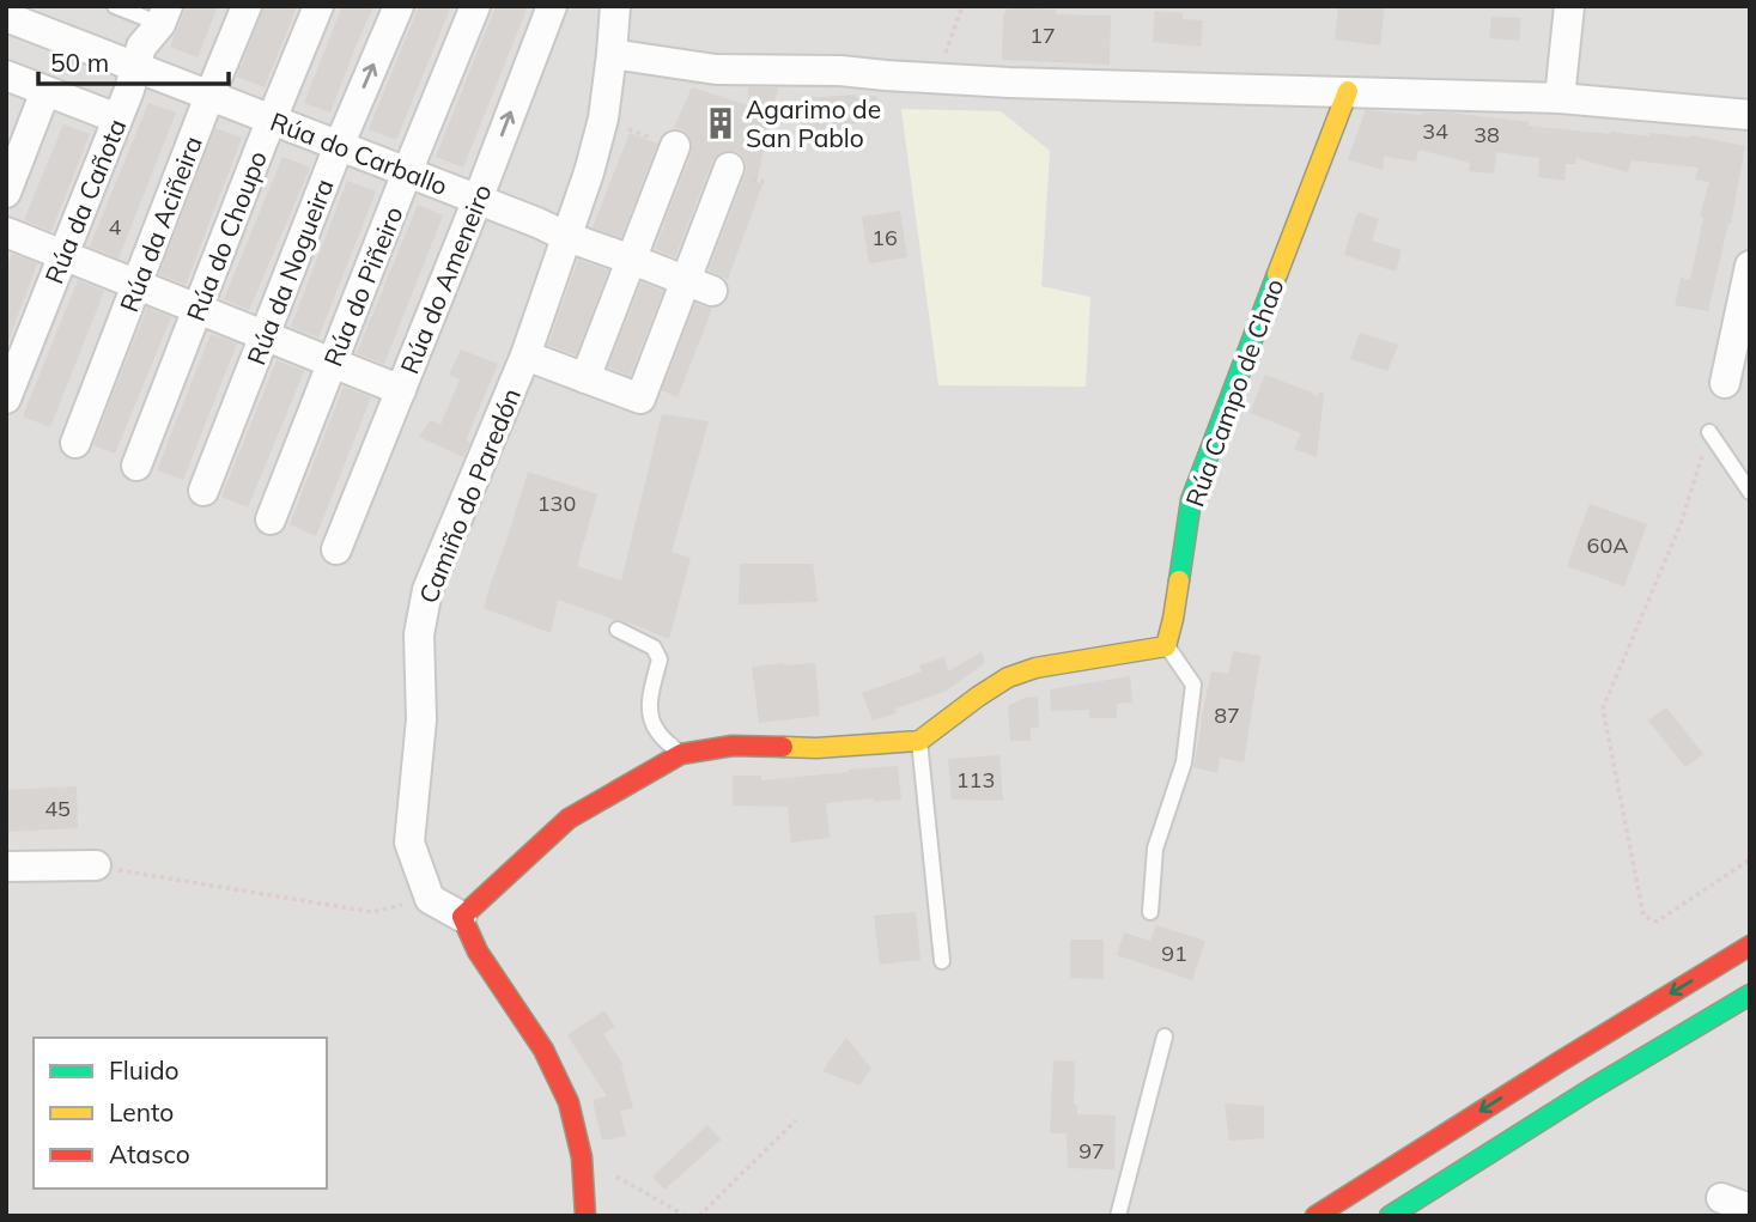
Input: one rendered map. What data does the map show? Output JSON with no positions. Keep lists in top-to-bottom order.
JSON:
{
  "streets": {
    "main road": ["Rúa Campo de Chao"],
    "street": [
      "Rúa do Carballo",
      "Rúa da Cañota",
      "Rúa da Aciñeira",
      "Rúa do Choupo",
      "Rúa da Nogueira",
      "Rúa do Ameneiro",
      "Rúa do Piñeiro",
      "Camiño do Paredón"
    ]
  },
  "crossings": [
    ["Rúa do Carballo", "Rúa da Cañota"],
    ["Rúa do Carballo", "Rúa da Aciñeira"],
    ["Rúa do Carballo", "Rúa do Choupo"],
    ["Rúa do Carballo", "Rúa da Nogueira"],
    ["Rúa do Carballo", "Rúa do Ameneiro"],
    ["Rúa do Carballo", "Rúa do Piñeiro"],
    ["Rúa do Carballo", "Camiño do Paredón"]
  ],
  "places": {
    "building": ["Agarimo de San Pablo"]
  },
  "house_numbers": [
    "17",
    "34",
    "38",
    "4",
    "16",
    "130",
    "60A",
    "87",
    "113",
    "45",
    "91",
    "97"
  ],
  "legend": ["Fluido", "Lento", "Atasco"],
  "scale_bar": "50 m"
}
